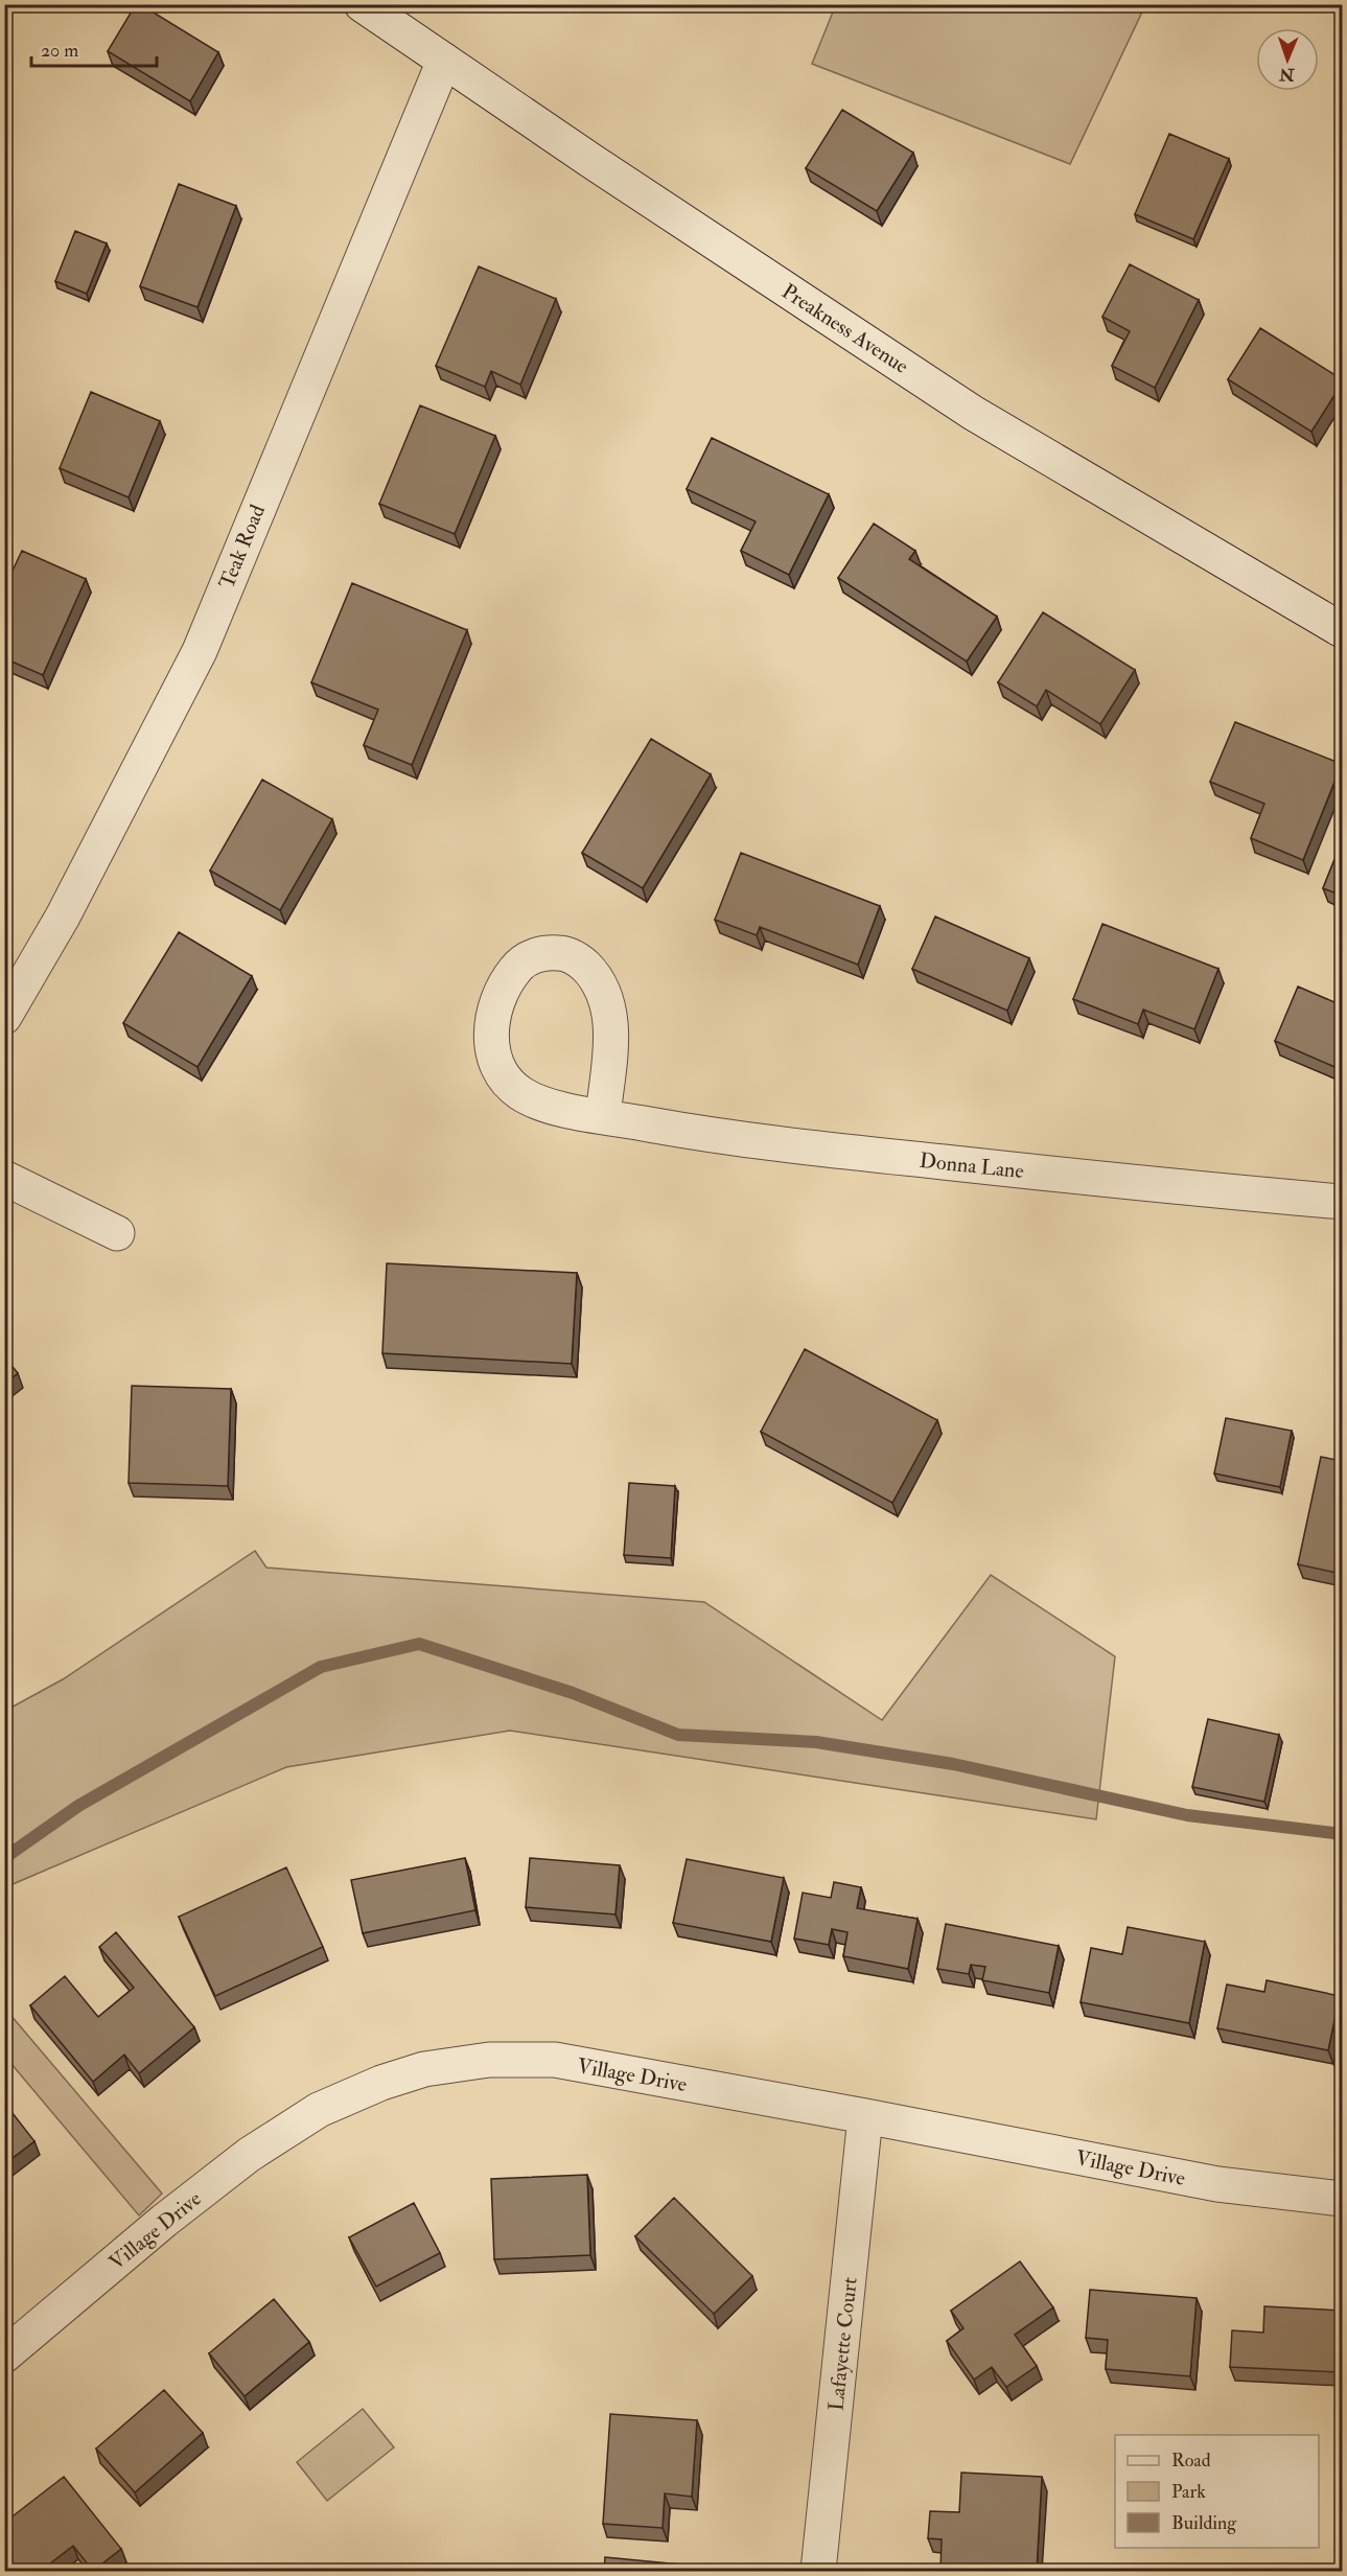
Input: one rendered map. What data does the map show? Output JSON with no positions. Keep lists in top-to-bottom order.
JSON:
{
  "streets": {
    "street": [
      "Preakness Avenue",
      "Teak Road",
      "Donna Lane",
      "Village Drive",
      "Lafayette Court"
    ]
  },
  "crossings": [
    ["Preakness Avenue", "Teak Road"],
    ["Village Drive", "Lafayette Court"]
  ],
  "legend": ["Road", "Park", "Building"],
  "scale_bar": "20 m",
  "north": "bottom"
}
